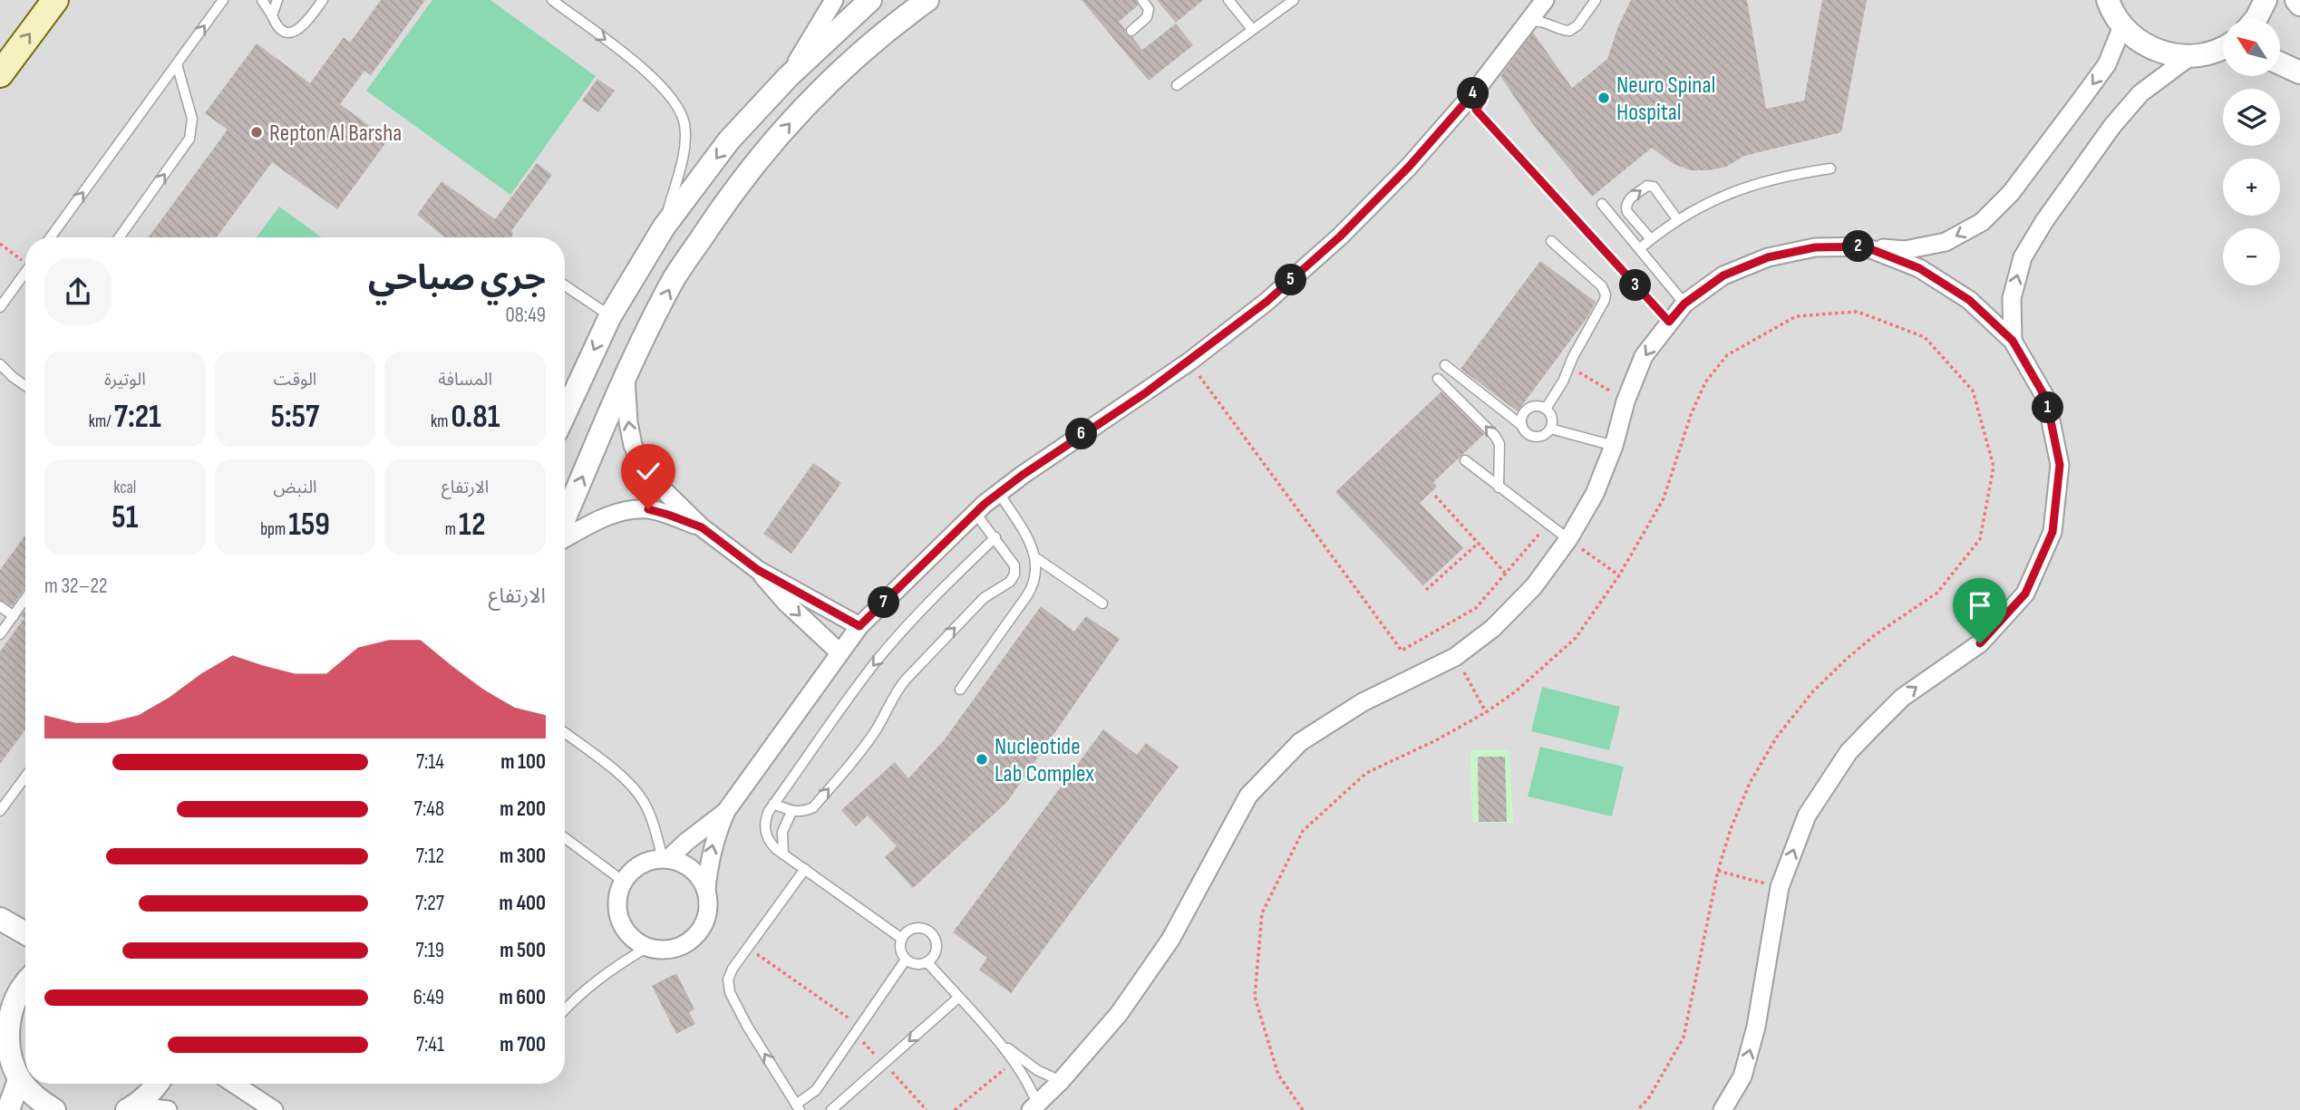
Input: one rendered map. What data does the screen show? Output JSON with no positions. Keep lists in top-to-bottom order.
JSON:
{
  "places": ["Neuro Spinal Hospital", "Repton Al Barsha", "Nucleotide Lab Complex"],
  "north": "top left",
  "page": {
    "map_buttons": ["+", "−"],
    "pins": [
      "4",
      "2",
      "5",
      "3",
      "1",
      "6",
      "7"
    ],
    "heading": ["جري صباحي", "08:49"],
    "stats": [
      ["المسافة", "0.81 km"],
      ["الوقت", "5:57"],
      ["الوتيرة", "7:21 /km"],
      ["الارتفاع", "12 m"],
      ["النبض", "159 bpm"],
      ["kcal", "51"]
    ],
    "chart": ["الارتفاع", "22–32 m"],
    "list": [
      {
        "name": "100 m",
        "note": "7:14"
      },
      {
        "name": "200 m",
        "note": "7:48"
      },
      {
        "name": "300 m",
        "note": "7:12"
      },
      {
        "name": "400 m",
        "note": "7:27"
      },
      {
        "name": "500 m",
        "note": "7:19"
      },
      {
        "name": "600 m",
        "note": "6:49"
      },
      {
        "name": "700 m",
        "note": "7:41"
      }
    ]
  }
}
